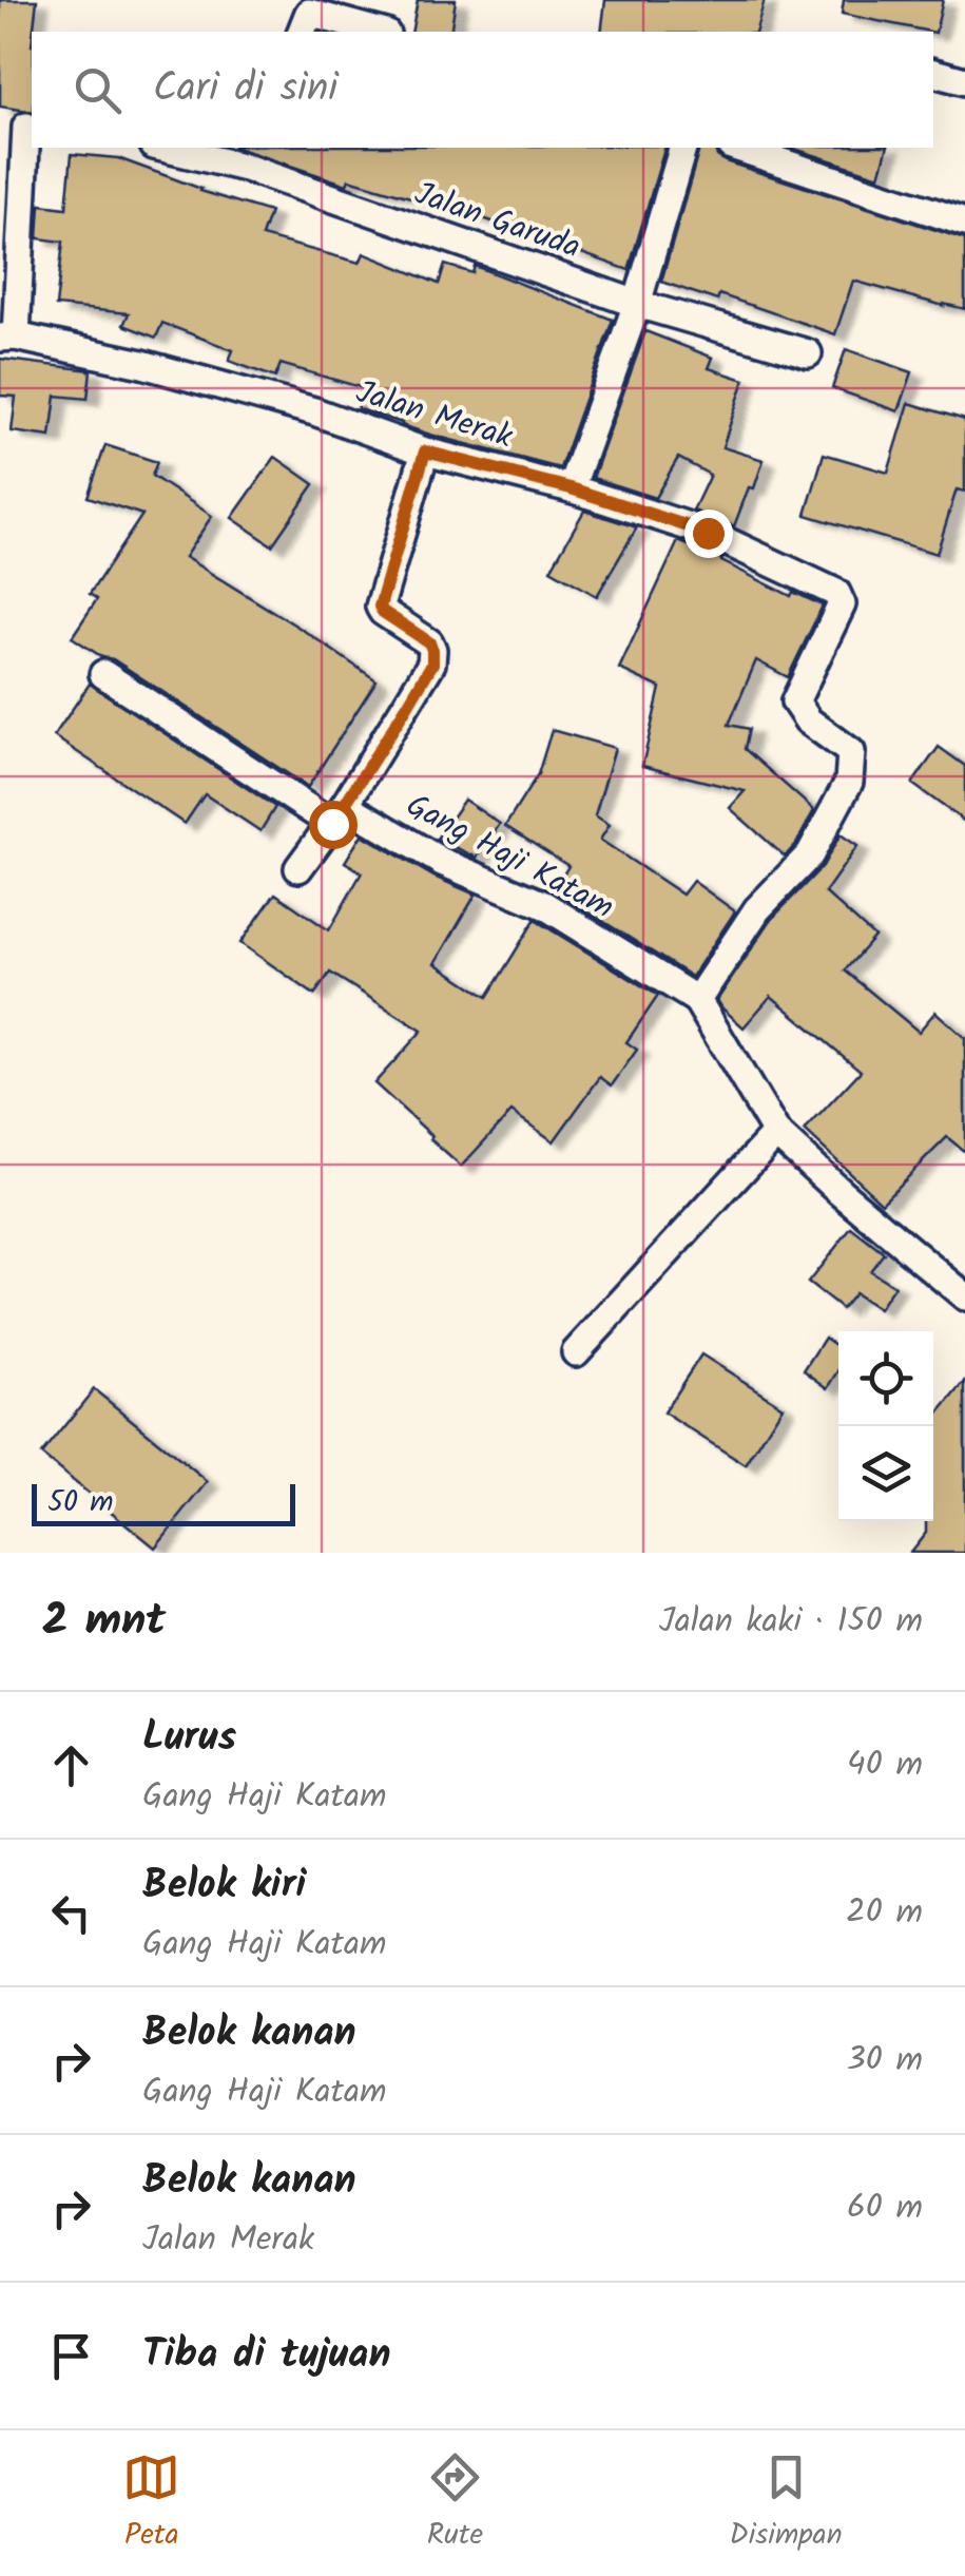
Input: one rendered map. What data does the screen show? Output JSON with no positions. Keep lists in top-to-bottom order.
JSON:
{
  "streets": {
    "street": ["Jalan Garuda", "Jalan Merak", "Gang Haji Katam"]
  },
  "crossings": [
    ["Jalan Merak", "Gang Haji Katam"]
  ],
  "scale_bar": "50 m",
  "page": {
    "search": "Cari di sini",
    "scale": "50 m",
    "heading": ["2 mnt", "Jalan kaki · 150 m"],
    "list": [
      ["Lurus", "Gang Haji Katam", "40 m"],
      ["Belok kiri", "Gang Haji Katam", "20 m"],
      ["Belok kanan", "Gang Haji Katam", "30 m"],
      ["Belok kanan", "Jalan Merak", "60 m"],
      "Tiba di tujuan"
    ],
    "nav": ["Peta", "Rute", "Disimpan"]
  }
}
